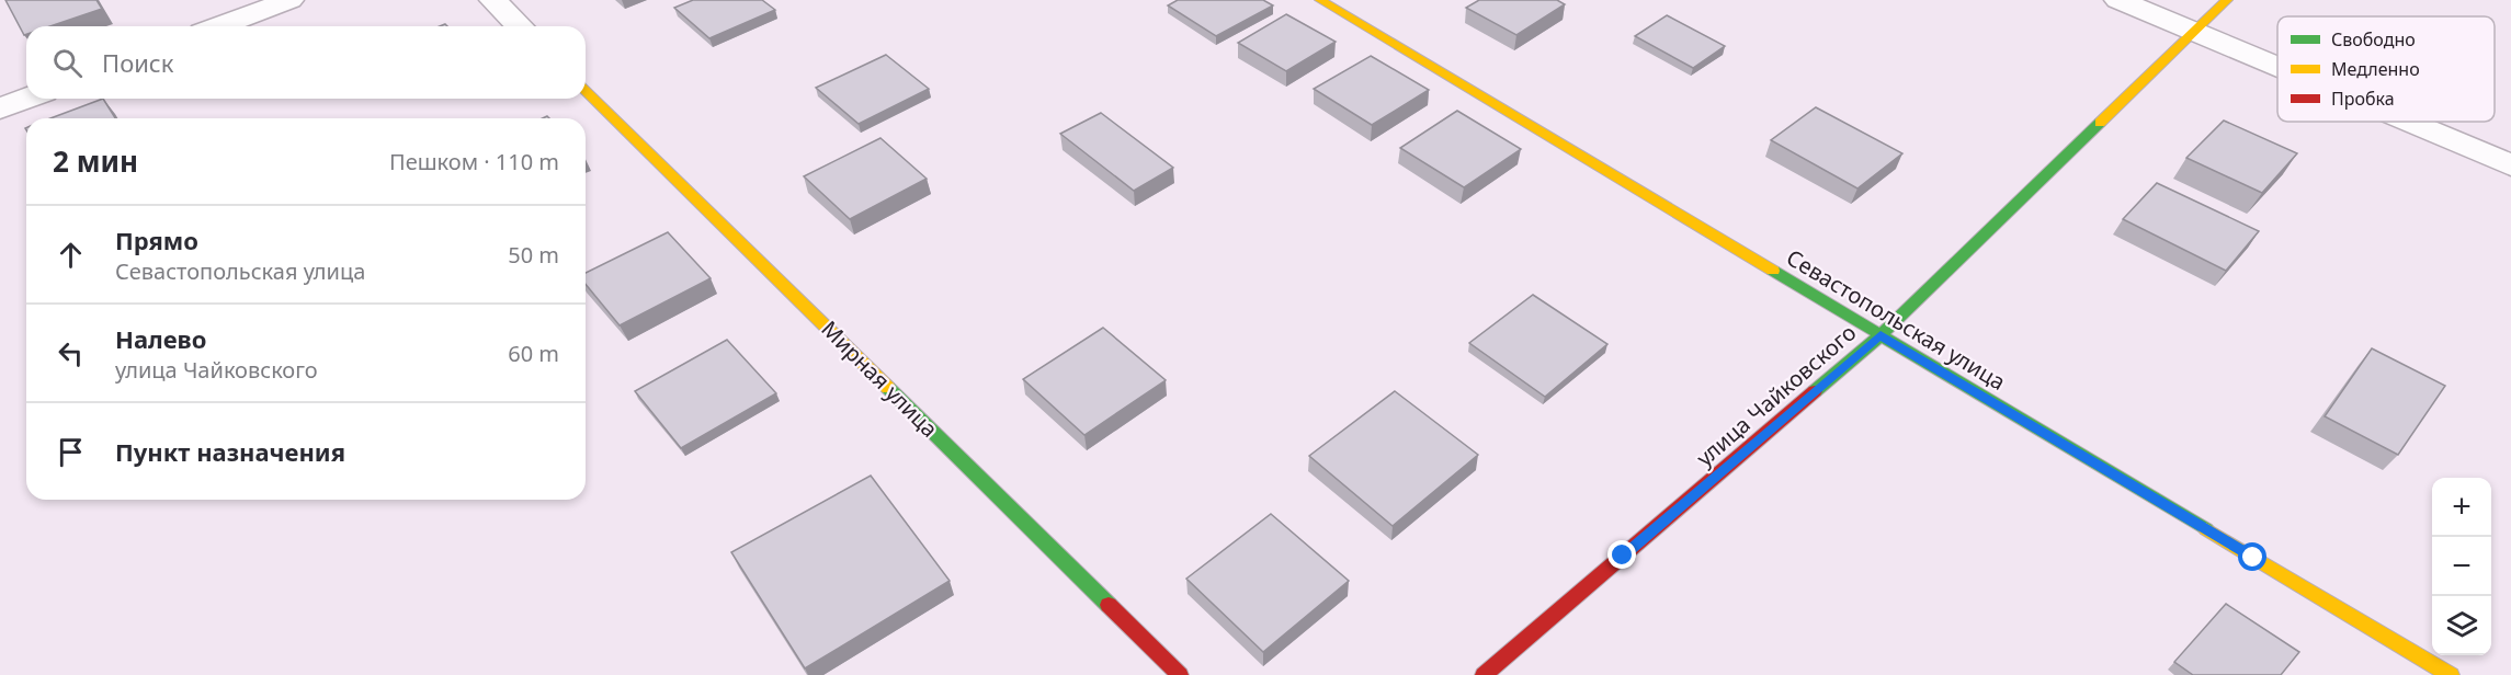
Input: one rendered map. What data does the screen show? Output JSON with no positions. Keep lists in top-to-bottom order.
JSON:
{
  "streets": {
    "street": ["Севастопольская улица", "Мирная улица", "улица Чайковского"]
  },
  "crossings": [
    ["Севастопольская улица", "улица Чайковского"]
  ],
  "legend": ["Свободно", "Медленно", "Пробка"],
  "page": {
    "search": "Поиск",
    "heading": ["2 мин", "Пешком · 110 m"],
    "list": [
      ["Прямо", "Севастопольская улица", "50 m"],
      ["Налево", "улица Чайковского", "60 m"],
      "Пункт назначения"
    ],
    "map_buttons": ["+", "−"]
  }
}
